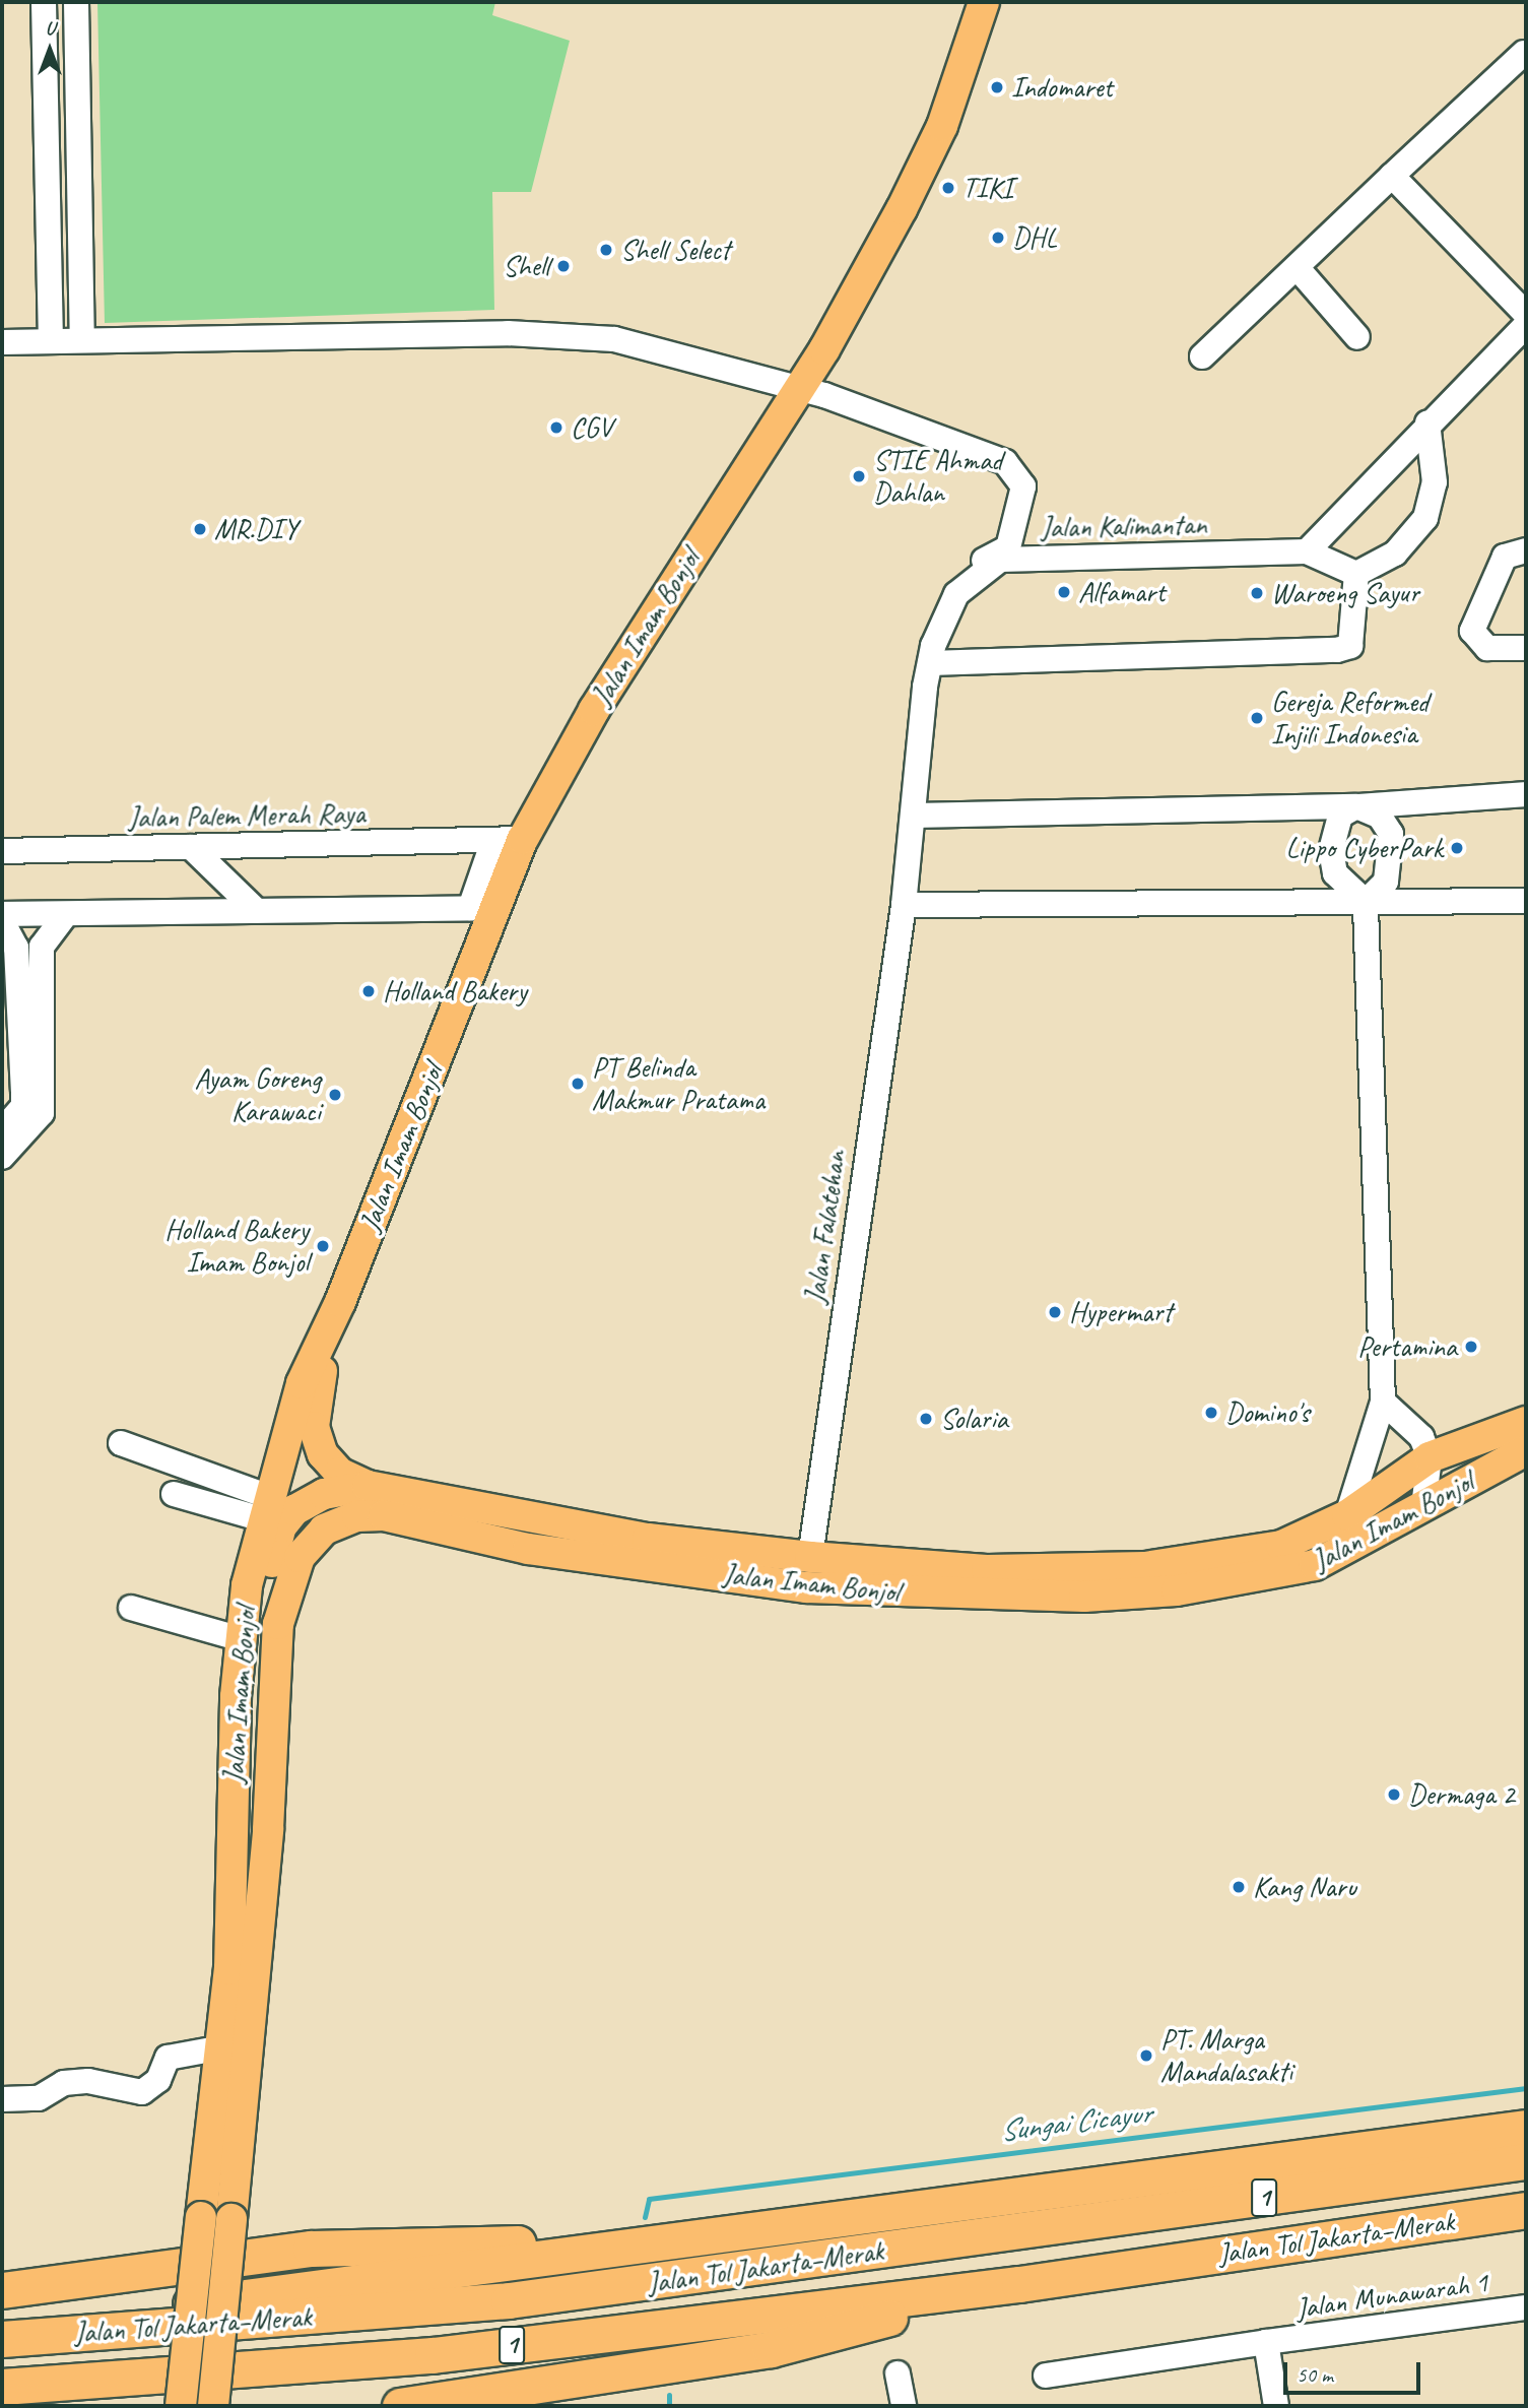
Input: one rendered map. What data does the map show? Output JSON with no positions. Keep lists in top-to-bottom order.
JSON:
{
  "streets": {
    "highway": ["1", "Jalan Tol Jakarta–Merak"],
    "main road": ["Jalan Imam Bonjol"],
    "street": [
      "Jalan Kalimantan",
      "Jalan Palem Merah Raya",
      "Jalan Falatehan",
      "Jalan Munawarah 1"
    ]
  },
  "crossings": [
    ["Jalan Imam Bonjol", "Jalan Palem Merah Raya"],
    ["Jalan Imam Bonjol", "Jalan Falatehan"]
  ],
  "water": ["Sungai Cicayur"],
  "places": [
    "Indomaret",
    "TIKI",
    "DHL",
    "Shell Select",
    "Shell",
    "CGV",
    "STIE Ahmad Dahlan",
    "MR.DIY",
    "Alfamart",
    "Waroeng Sayur",
    "Gereja Reformed Injili Indonesia",
    "Lippo CyberPark",
    "Holland Bakery",
    "PT Belinda Makmur Pratama",
    "Ayam Goreng Karawaci",
    "Holland Bakery Imam Bonjol",
    "Hypermart",
    "Pertamina",
    "Domino's",
    "Solaria",
    "Dermaga 2",
    "Kang Naru",
    "PT. Marga Mandalasakti"
  ],
  "scale_bar": "50 m",
  "north": "top"
}
